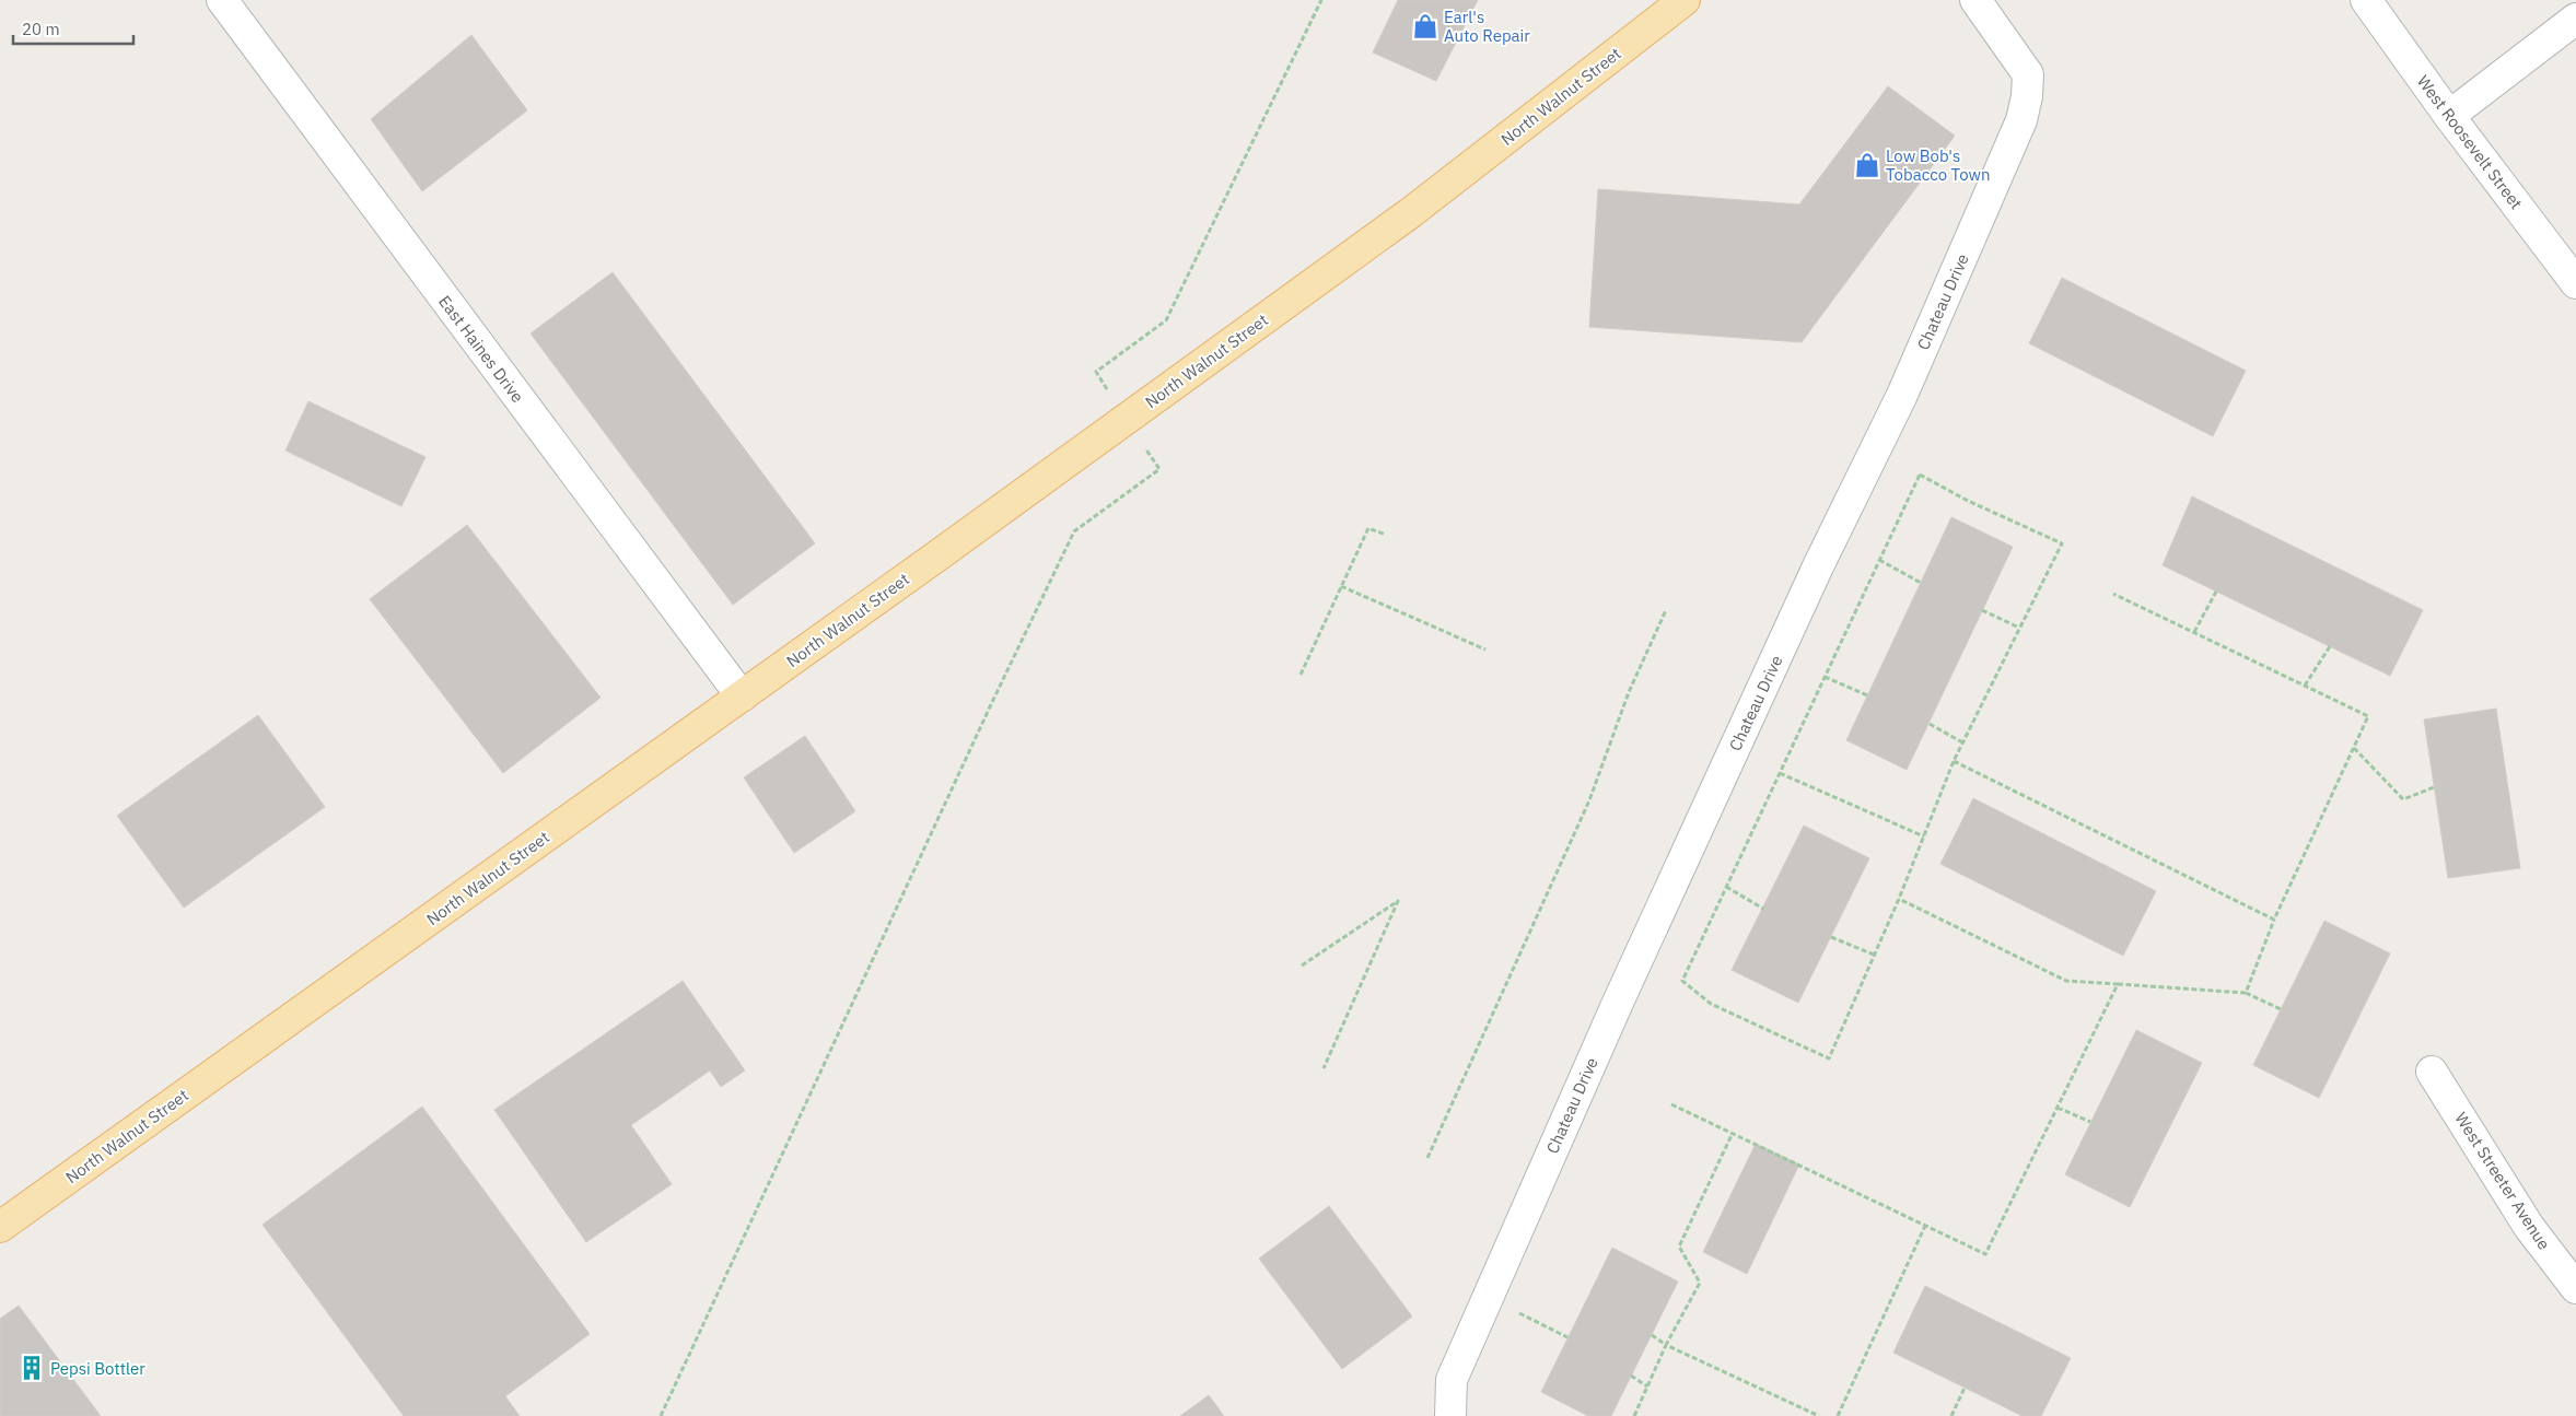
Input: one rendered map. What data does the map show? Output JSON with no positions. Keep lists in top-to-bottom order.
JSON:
{
  "streets": {
    "main road": ["North Walnut Street"],
    "street": [
      "West Roosevelt Street",
      "Chateau Drive",
      "East Haines Drive",
      "West Streeter Avenue"
    ]
  },
  "crossings": [
    ["North Walnut Street", "East Haines Drive"]
  ],
  "places": {
    "shop": ["Earl's Auto Repair", "Low Bob's Tobacco Town"],
    "building": ["Pepsi Bottler"]
  },
  "scale_bar": "20 m"
}
